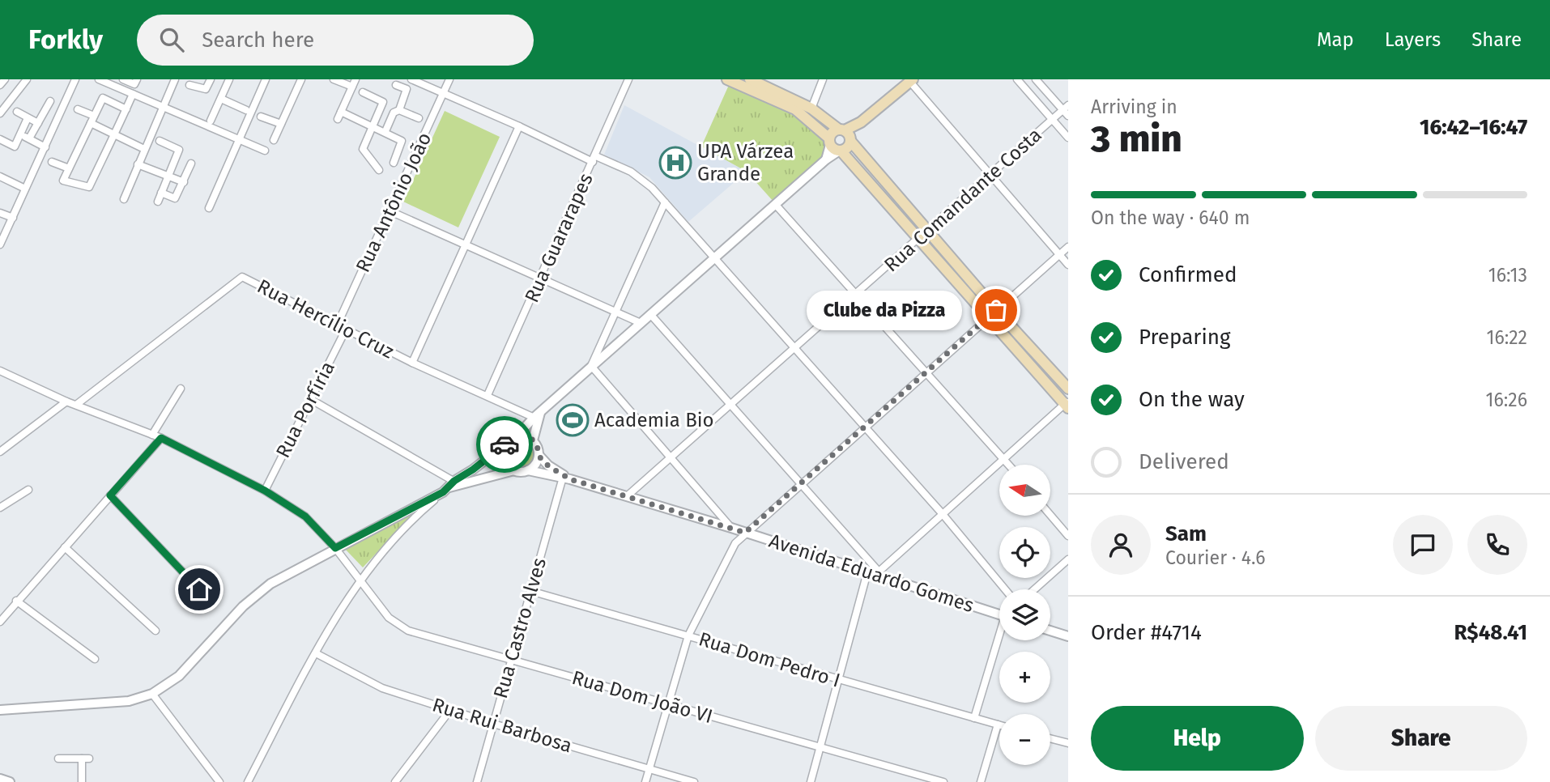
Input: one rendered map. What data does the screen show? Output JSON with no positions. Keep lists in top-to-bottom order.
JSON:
{
  "streets": {
    "street": [
      "Rua Comandante Costa",
      "Rua Antônio João",
      "Rua Guararapes",
      "Rua Hercílio Cruz",
      "Rua Porfíria",
      "Avenida Eduardo Gomes",
      "Rua Castro Alves",
      "Rua Dom Pedro I",
      "Rua Dom João VI",
      "Rua Rui Barbosa"
    ]
  },
  "crossings": [
    ["Rua Comandante Costa", "Avenida Eduardo Gomes"],
    ["Rua Antônio João", "Rua Hercílio Cruz"],
    ["Rua Guararapes", "Rua Hercílio Cruz"],
    ["Rua Hercílio Cruz", "Rua Porfíria"],
    ["Rua Hercílio Cruz", "Rua Dom João VI"],
    ["Rua Porfíria", "Rua Dom João VI"],
    ["Avenida Eduardo Gomes", "Rua Castro Alves"],
    ["Rua Castro Alves", "Rua Dom Pedro I"],
    ["Rua Castro Alves", "Rua Dom João VI"],
    ["Rua Castro Alves", "Rua Rui Barbosa"]
  ],
  "places": {
    "hospital": ["UPA Várzea Grande"],
    "other": ["Clube da Pizza"],
    "sports": ["Academia Bio"]
  },
  "north": "left",
  "page": {
    "header": "Forkly",
    "search": "Search here",
    "nav": ["Map", "Layers", "Share"],
    "heading": ["3 min", "Arriving in", "16:42–16:47"],
    "panel": [
      "Sam",
      "Courier · 4.6",
      "Order #4714",
      "R$48.41"
    ],
    "bar": "On the way · 640 m",
    "list": [
      ["Confirmed", "16:13"],
      ["Preparing", "16:22"],
      ["On the way", "16:26"],
      "Delivered"
    ],
    "bubble": "Clube da Pizza",
    "map_buttons": ["+", "−"],
    "buttons": ["Help", "Share"]
  }
}
